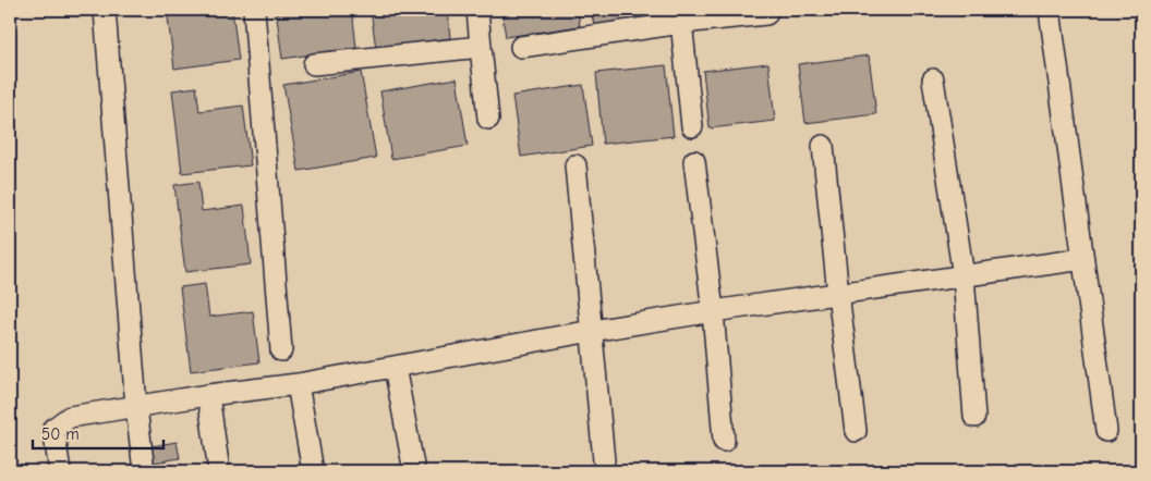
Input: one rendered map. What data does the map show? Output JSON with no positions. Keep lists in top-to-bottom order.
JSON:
{
  "scale_bar": "50 m"
}
